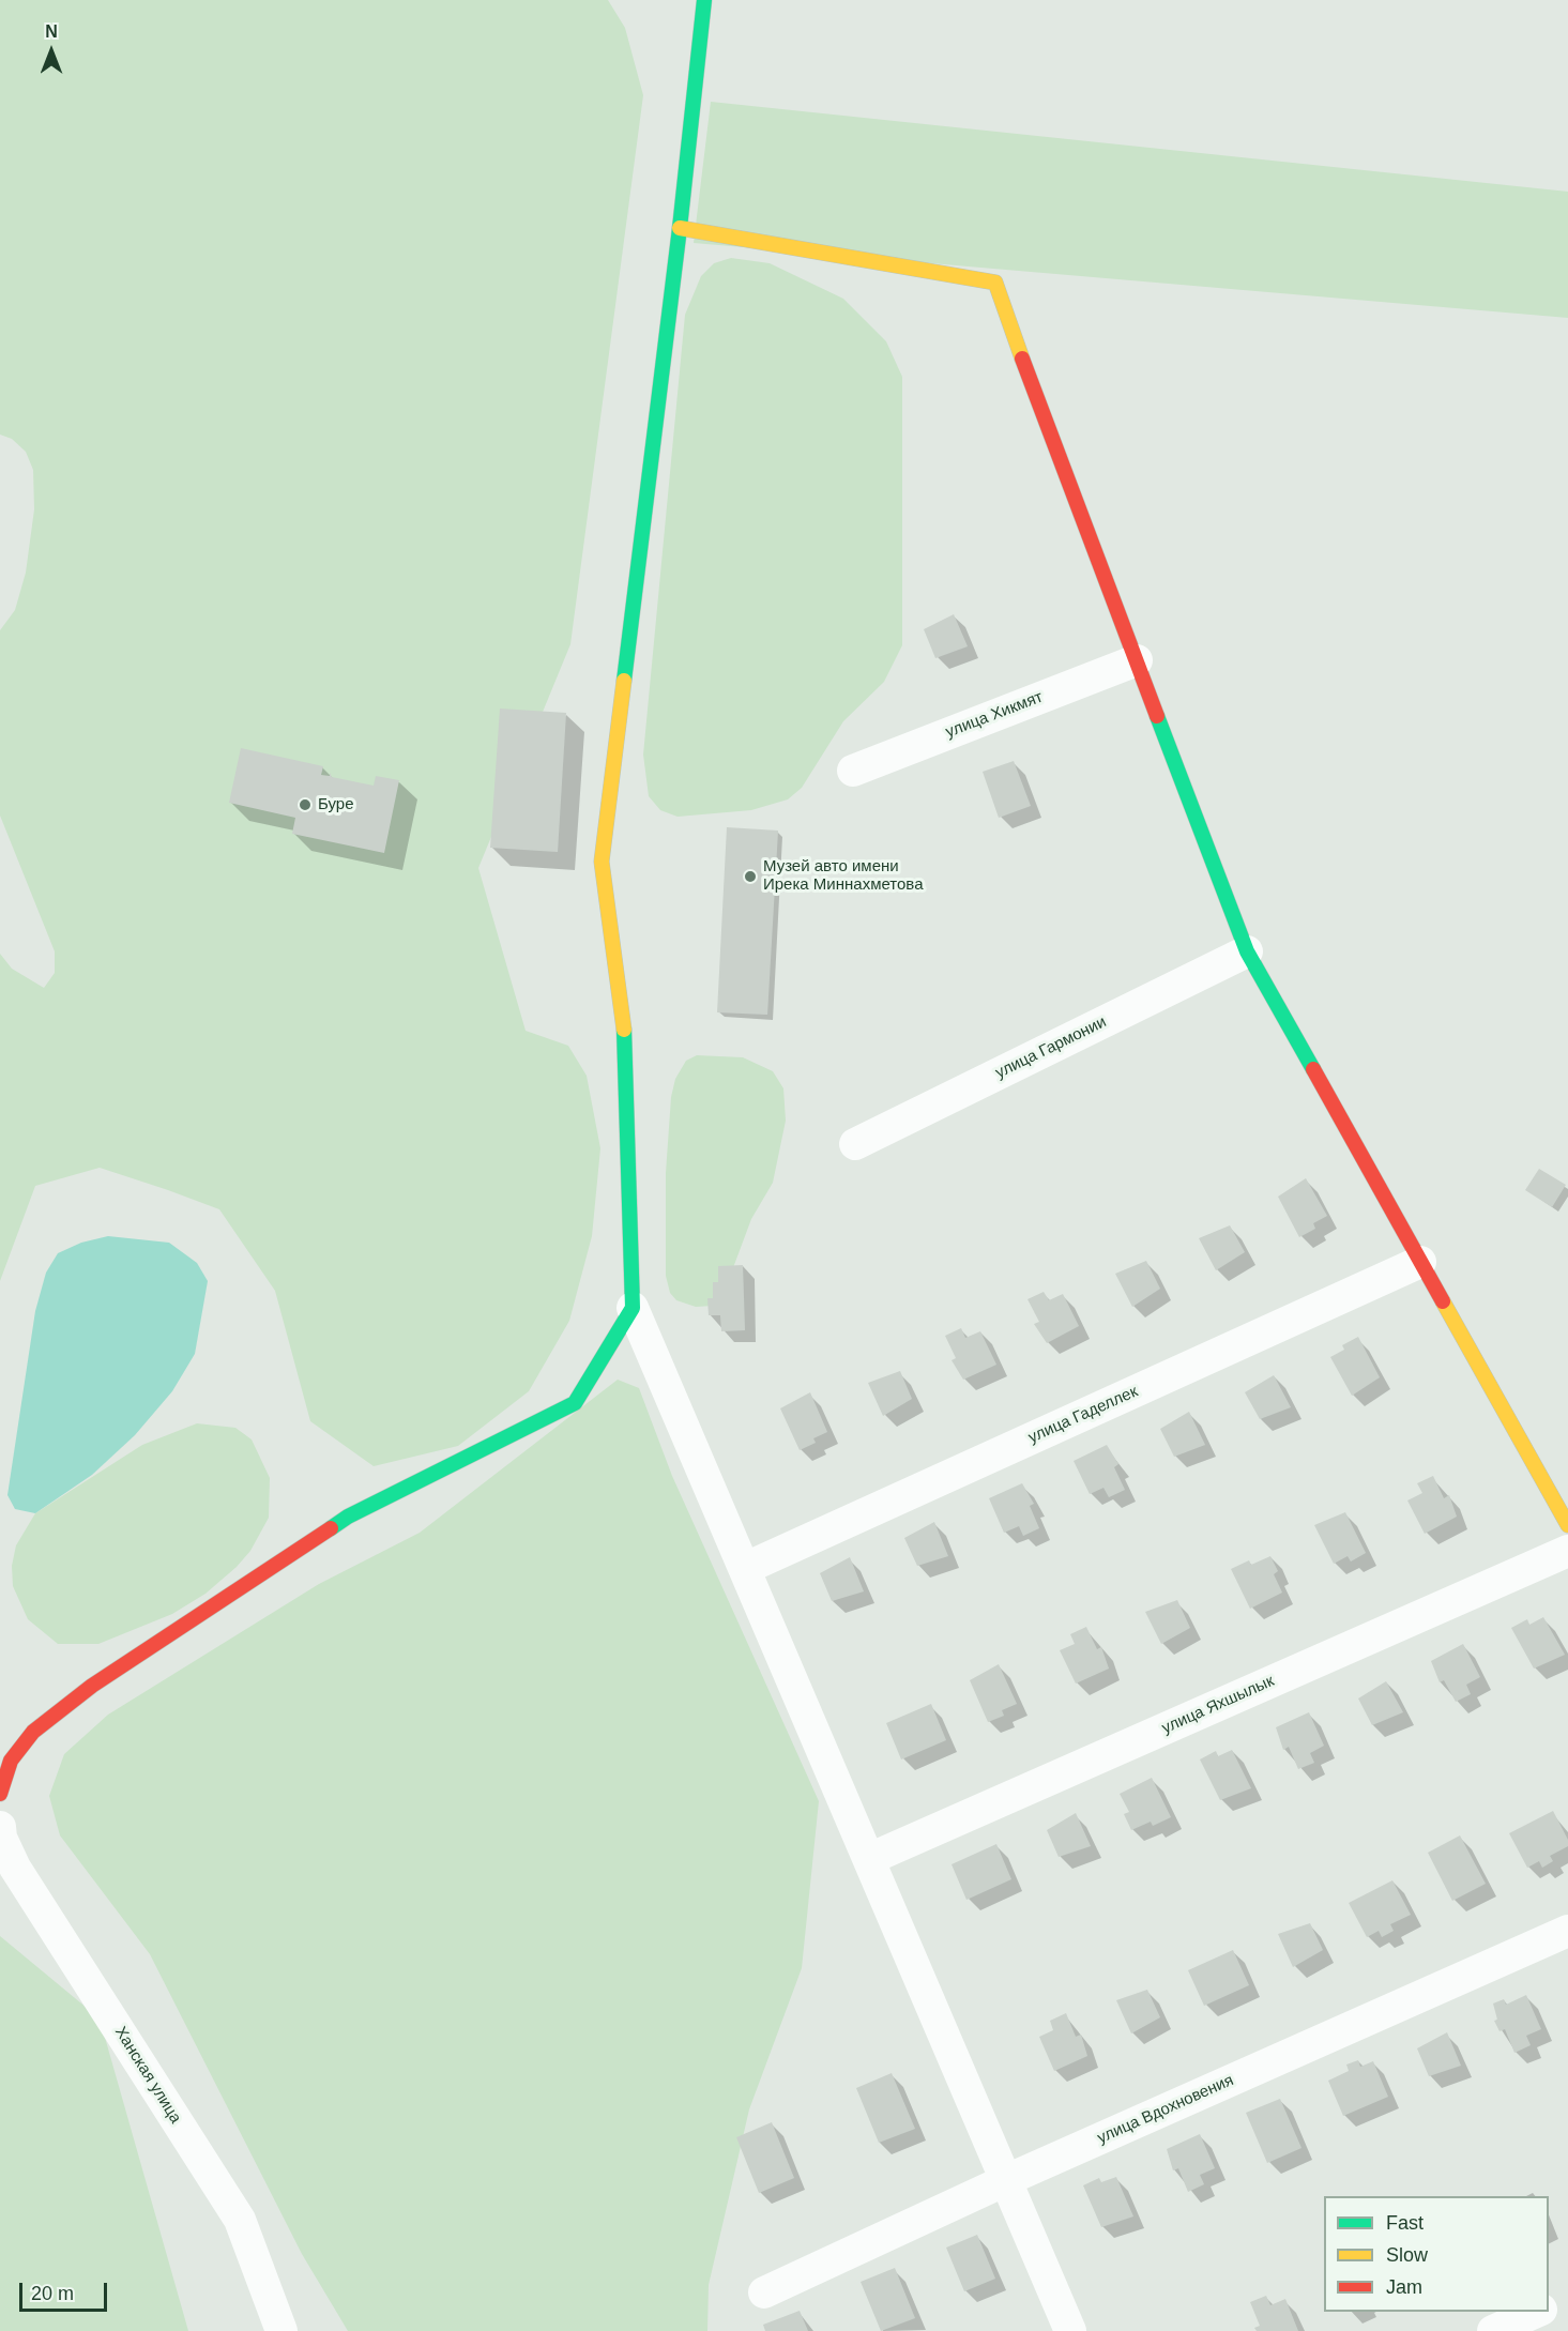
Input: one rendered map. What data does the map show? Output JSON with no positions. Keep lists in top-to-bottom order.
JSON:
{
  "streets": {
    "street": [
      "улица Хикмят",
      "улица Гармонии",
      "улица Гаделлек",
      "улица Яхшылык",
      "Ханская улица",
      "улица Вдохновения"
    ]
  },
  "places": ["Буре", "Музей авто имени Ирека Миннахметова"],
  "legend": ["Fast", "Slow", "Jam"],
  "scale_bar": "20 m",
  "north": "top"
}
